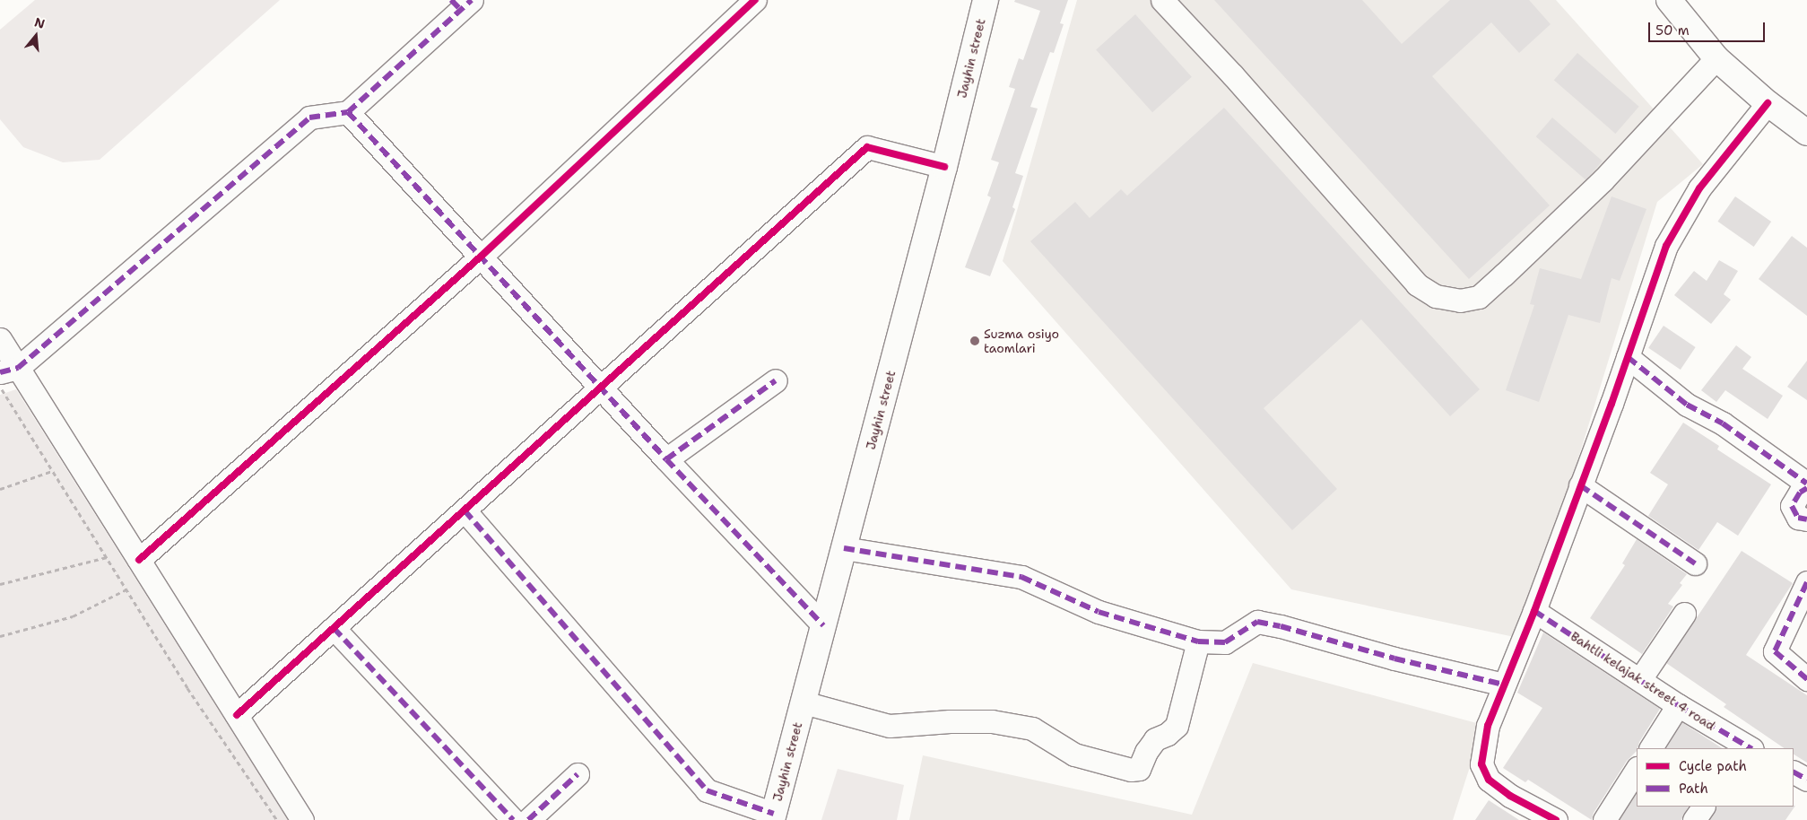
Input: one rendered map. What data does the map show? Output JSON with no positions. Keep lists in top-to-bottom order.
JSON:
{
  "streets": {
    "main road": ["Jayhin street"],
    "street": ["Bahtli kelajak street 4 road"]
  },
  "places": ["Suzma osiyo taomlari"],
  "legend": ["Cycle path", "Path"],
  "scale_bar": "50 m",
  "north": "top"
}
